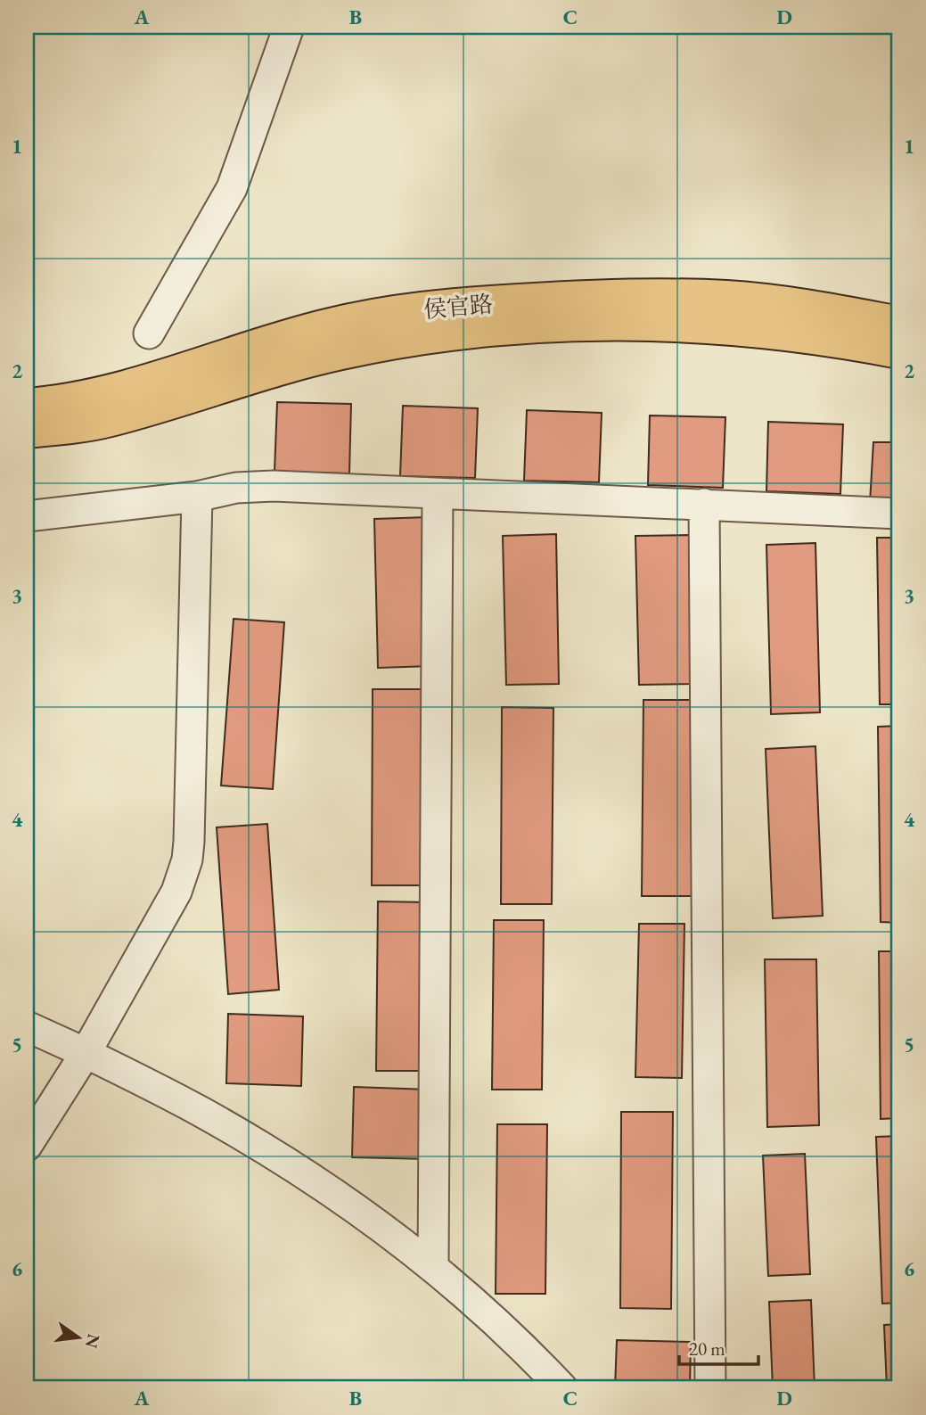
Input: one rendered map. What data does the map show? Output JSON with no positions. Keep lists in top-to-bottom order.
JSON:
{
  "streets": {
    "main road": ["侯官路"]
  },
  "scale_bar": "20 m",
  "north": "right",
  "grid": {
    "columns": [
      "A",
      "B",
      "C",
      "D"
    ],
    "rows": [
      "1",
      "2",
      "3",
      "4",
      "5",
      "6"
    ]
  }
}
